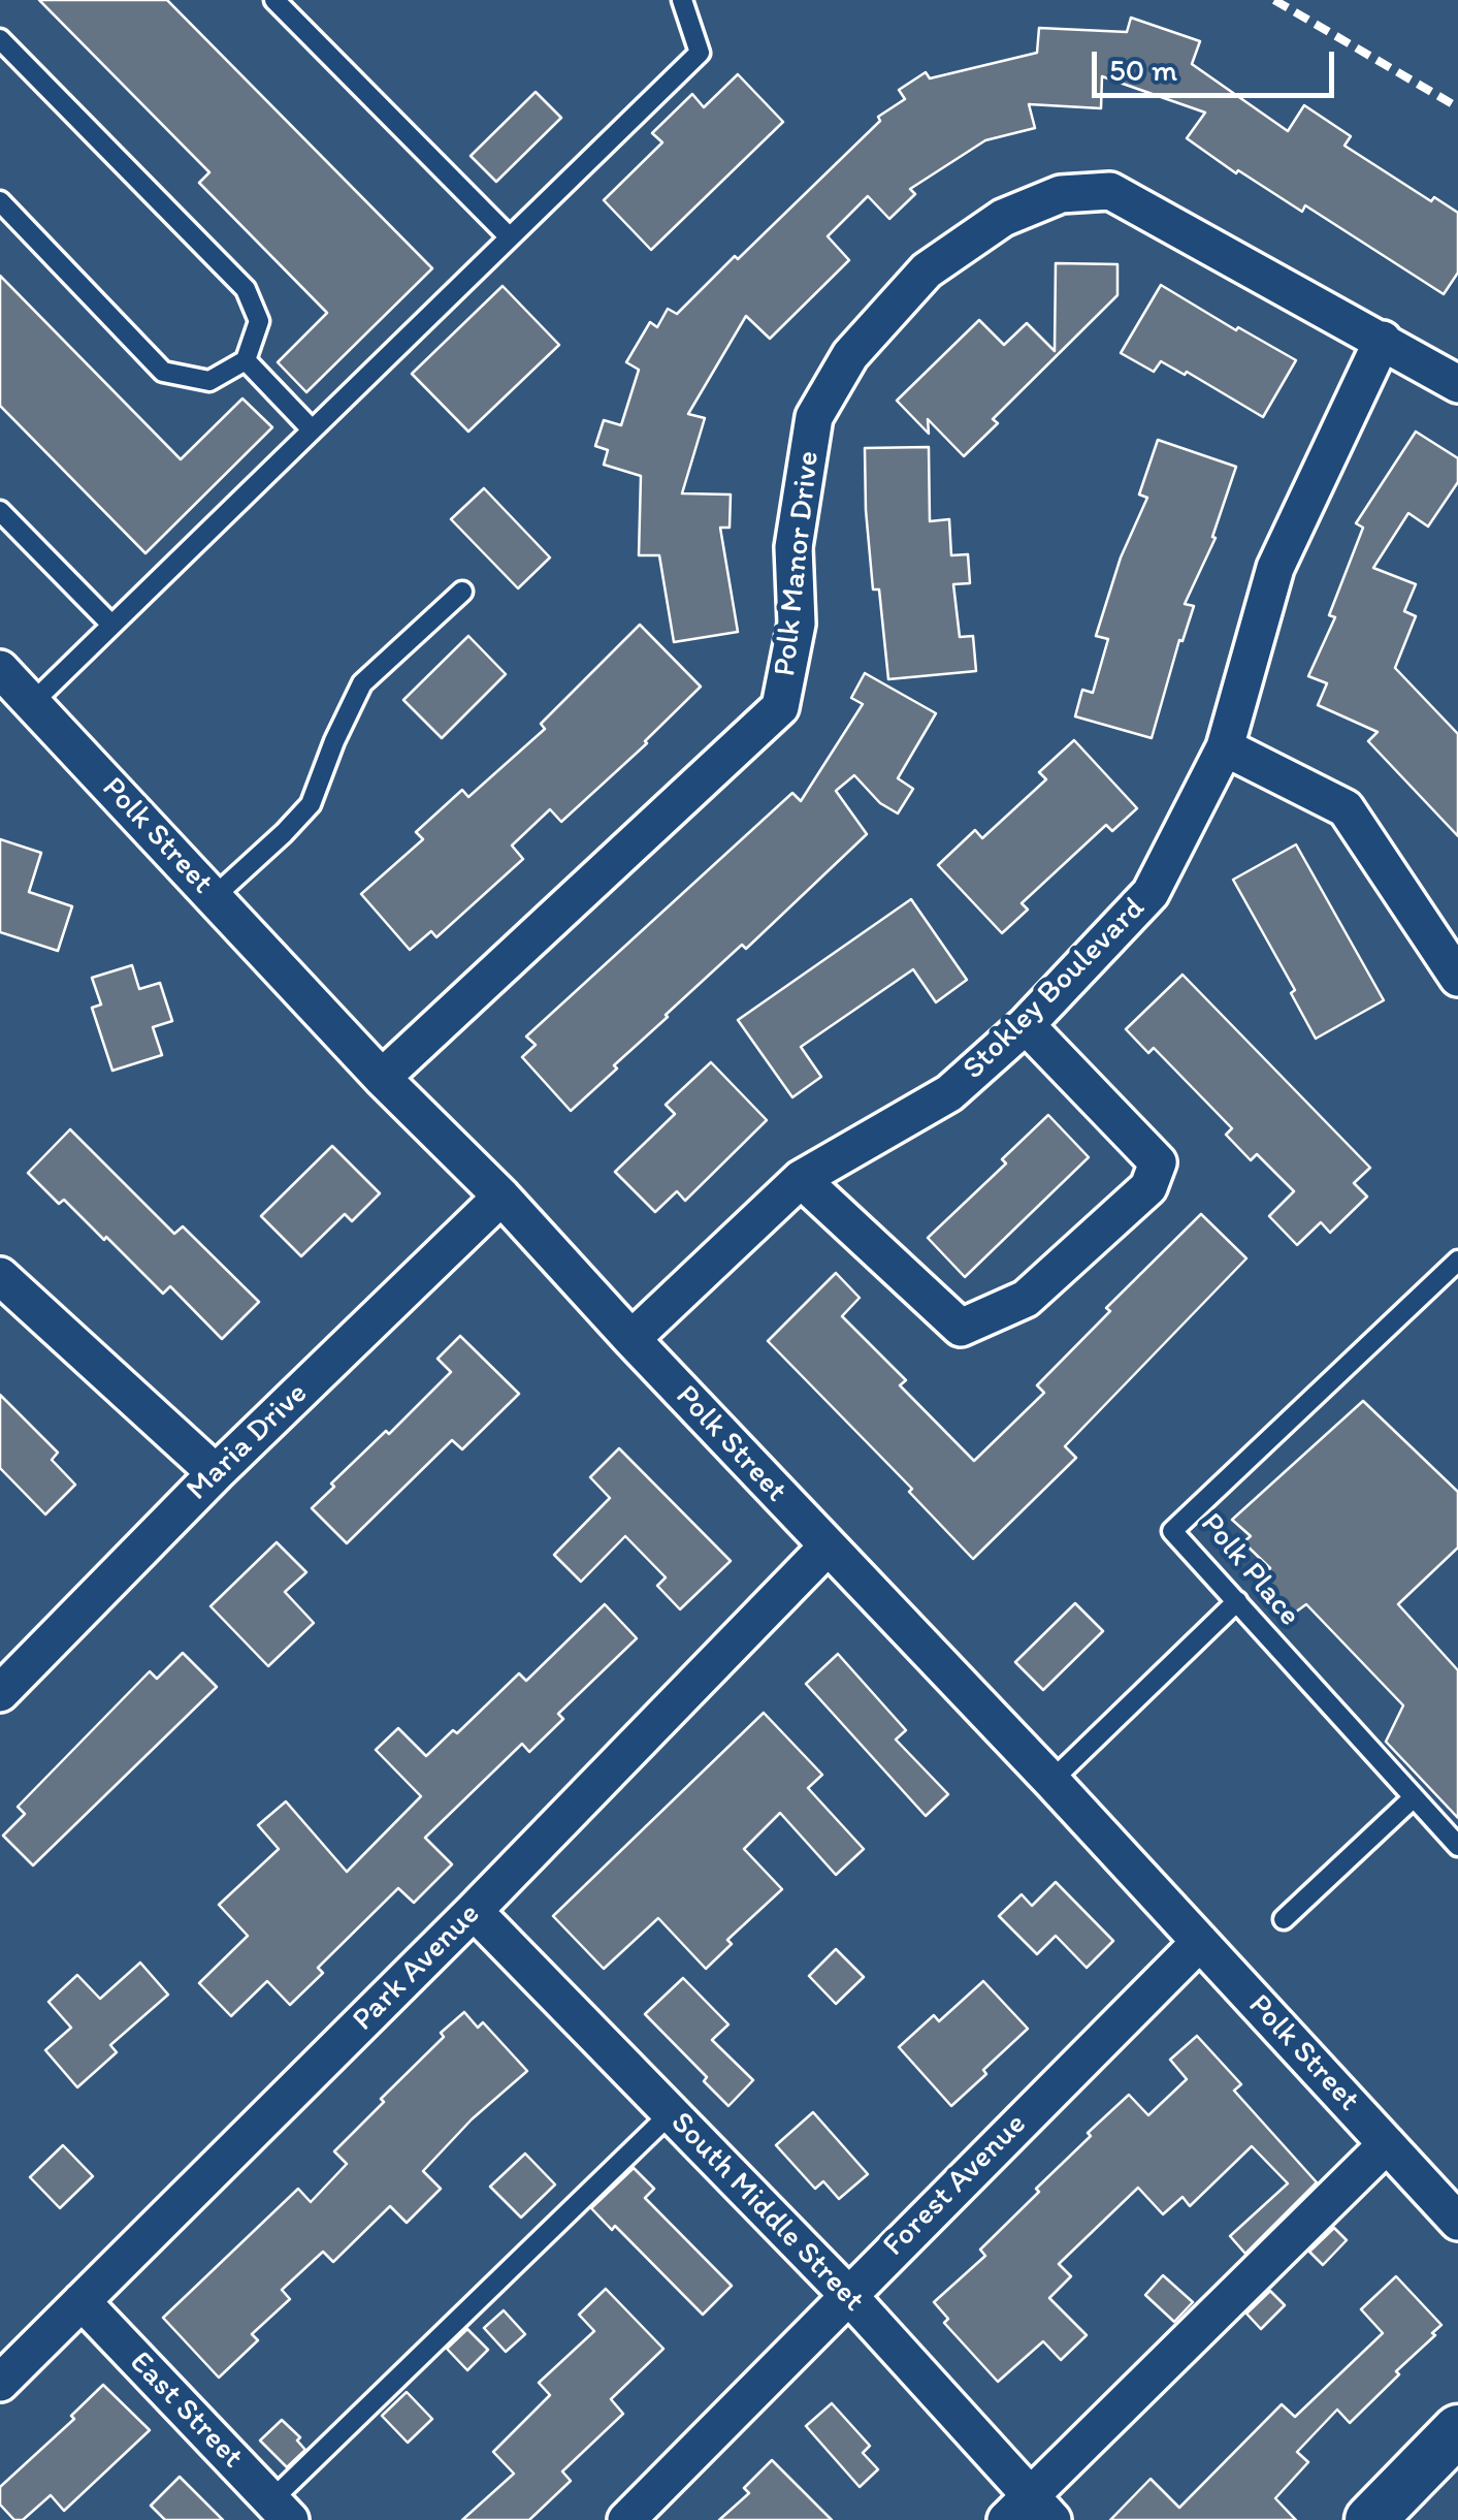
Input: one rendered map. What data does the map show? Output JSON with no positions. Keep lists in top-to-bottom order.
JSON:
{
  "streets": {
    "street": [
      "Polk Manor Drive",
      "Polk Street",
      "Stokley Boulevard",
      "Maria Drive",
      "Park Avenue",
      "Forest Avenue",
      "South Middle Street",
      "East Street"
    ],
    "lane": ["Polk Place"]
  },
  "crossings": [
    ["Polk Manor Drive", "Polk Street"],
    ["Polk Manor Drive", "Stokley Boulevard"],
    ["Polk Street", "Stokley Boulevard"],
    ["Polk Street", "Maria Drive"],
    ["Polk Street", "Park Avenue"],
    ["Polk Street", "Forest Avenue"],
    ["Park Avenue", "South Middle Street"],
    ["Park Avenue", "East Street"],
    ["Forest Avenue", "South Middle Street"]
  ],
  "scale_bar": "50 m"
}
